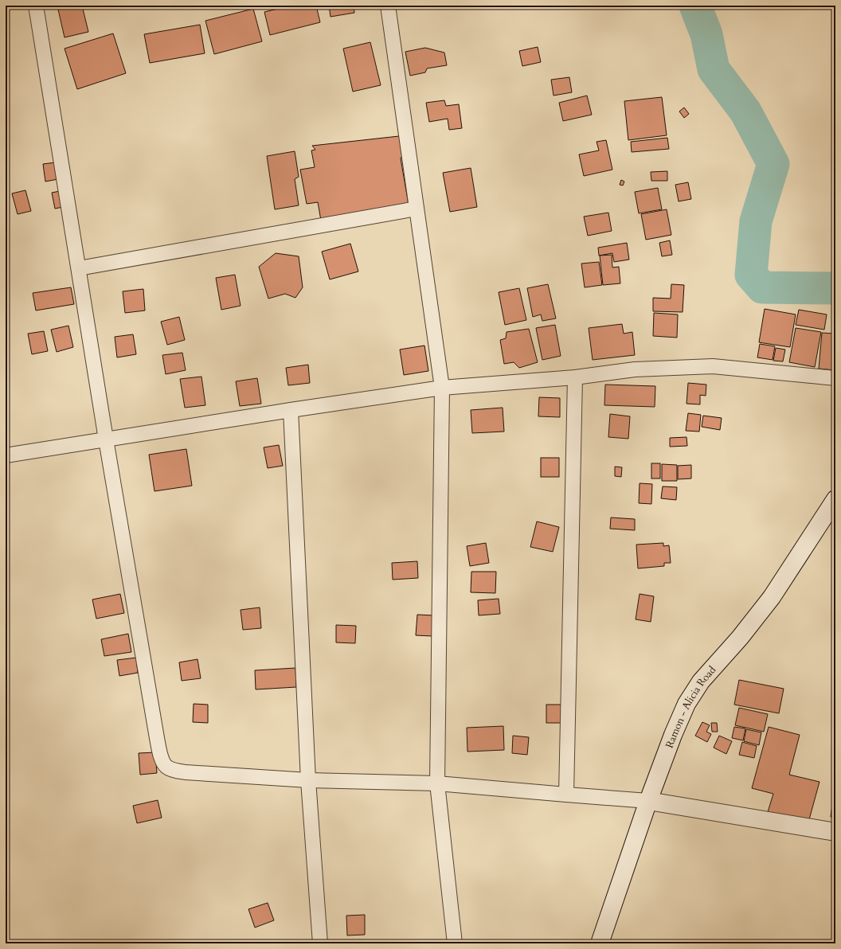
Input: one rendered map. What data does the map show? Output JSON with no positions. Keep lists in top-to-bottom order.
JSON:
{
  "streets": {
    "main road": ["Ramon - Alicia Road"]
  }
}
